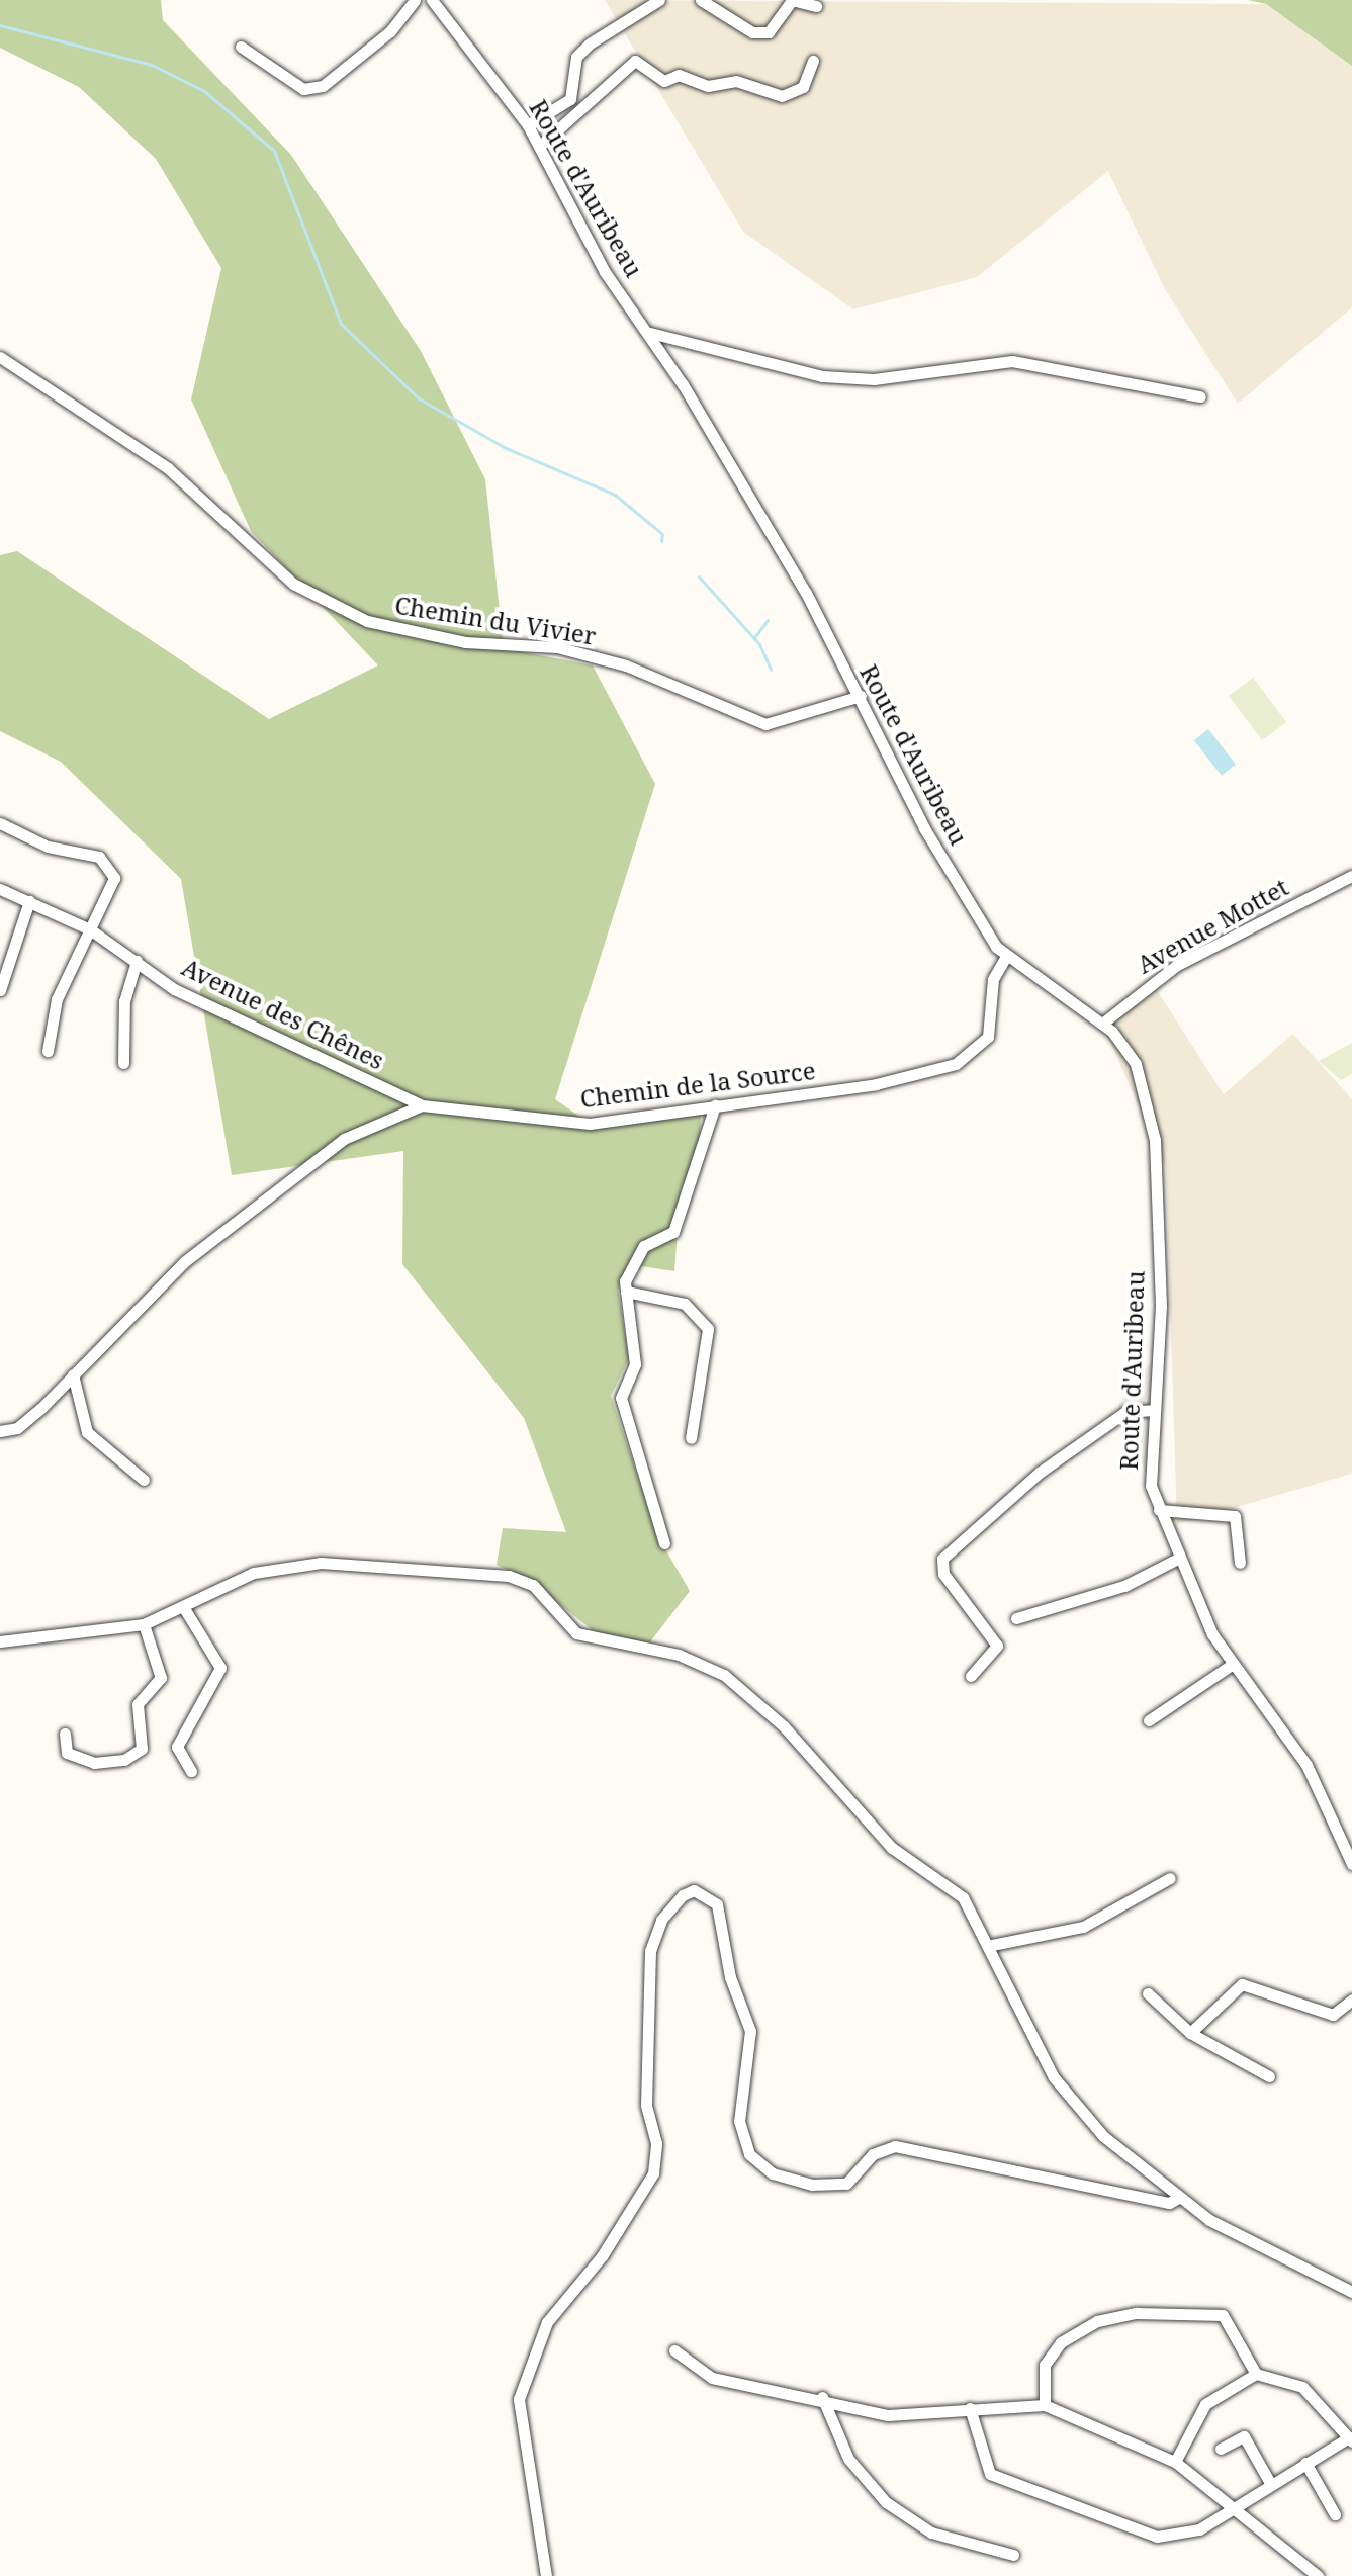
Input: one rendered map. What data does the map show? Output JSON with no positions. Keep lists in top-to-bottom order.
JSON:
{
  "streets": {
    "street": [
      "Route d'Auribeau",
      "Chemin du Vivier",
      "Avenue Mottet",
      "Avenue des Chênes",
      "Chemin de la Source"
    ]
  },
  "crossings": [
    ["Route d'Auribeau", "Chemin du Vivier"],
    ["Route d'Auribeau", "Avenue Mottet"],
    ["Route d'Auribeau", "Chemin de la Source"],
    ["Avenue des Chênes", "Chemin de la Source"]
  ]
}
